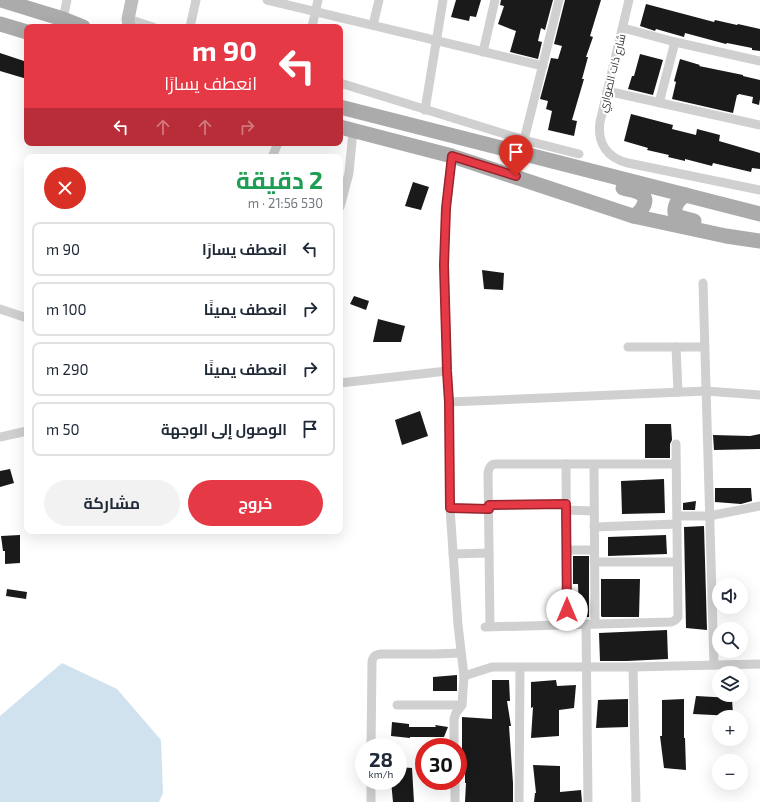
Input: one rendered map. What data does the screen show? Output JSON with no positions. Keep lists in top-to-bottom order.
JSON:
{
  "streets": {
    "street": ["شارع ذات الصواري"]
  },
  "page": {
    "turn": ["90 m", "انعطف يسارًا"],
    "heading": ["2 دقيقة", "530 m · 21:56"],
    "list": [
      {
        "name": "انعطف يسارًا",
        "value": "90 m"
      },
      {
        "name": "انعطف يمينًا",
        "value": "100 m"
      },
      {
        "name": "انعطف يمينًا",
        "value": "290 m"
      },
      {
        "name": "الوصول إلى الوجهة",
        "value": "50 m"
      }
    ],
    "buttons": ["خروج", "مشاركة"],
    "map_buttons": ["+", "−"],
    "speed": "28 km/h",
    "limit": "30"
  }
}
